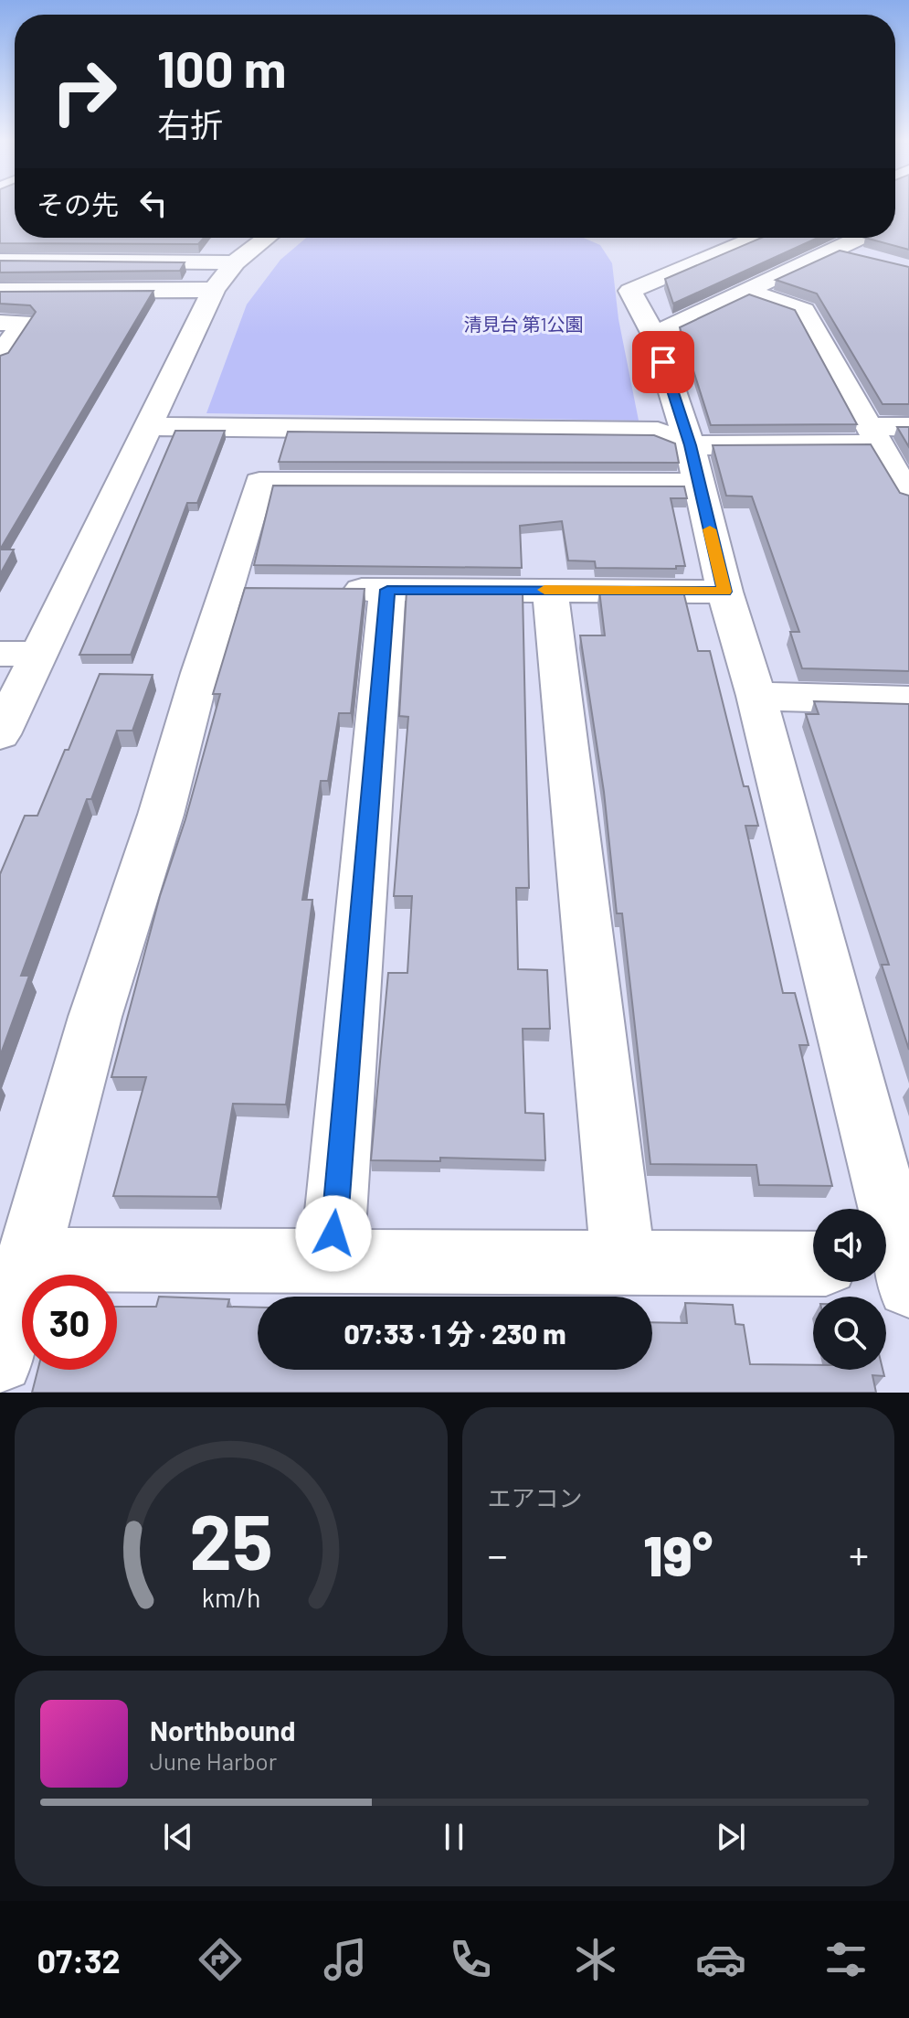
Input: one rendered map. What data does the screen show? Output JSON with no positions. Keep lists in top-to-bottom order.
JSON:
{
  "parks": ["清見台 第1公園"],
  "page": {
    "turn": ["100 m", "右折"],
    "then": "その先",
    "limit": "30",
    "trip": "07:33 · 1 分 · 230 m",
    "tile": "エアコン",
    "heat": ["−", "19°", "+"],
    "song": ["Northbound", "June Harbor"],
    "tabs": "07:32",
    "gauge": ["25", "km/h"]
  }
}
